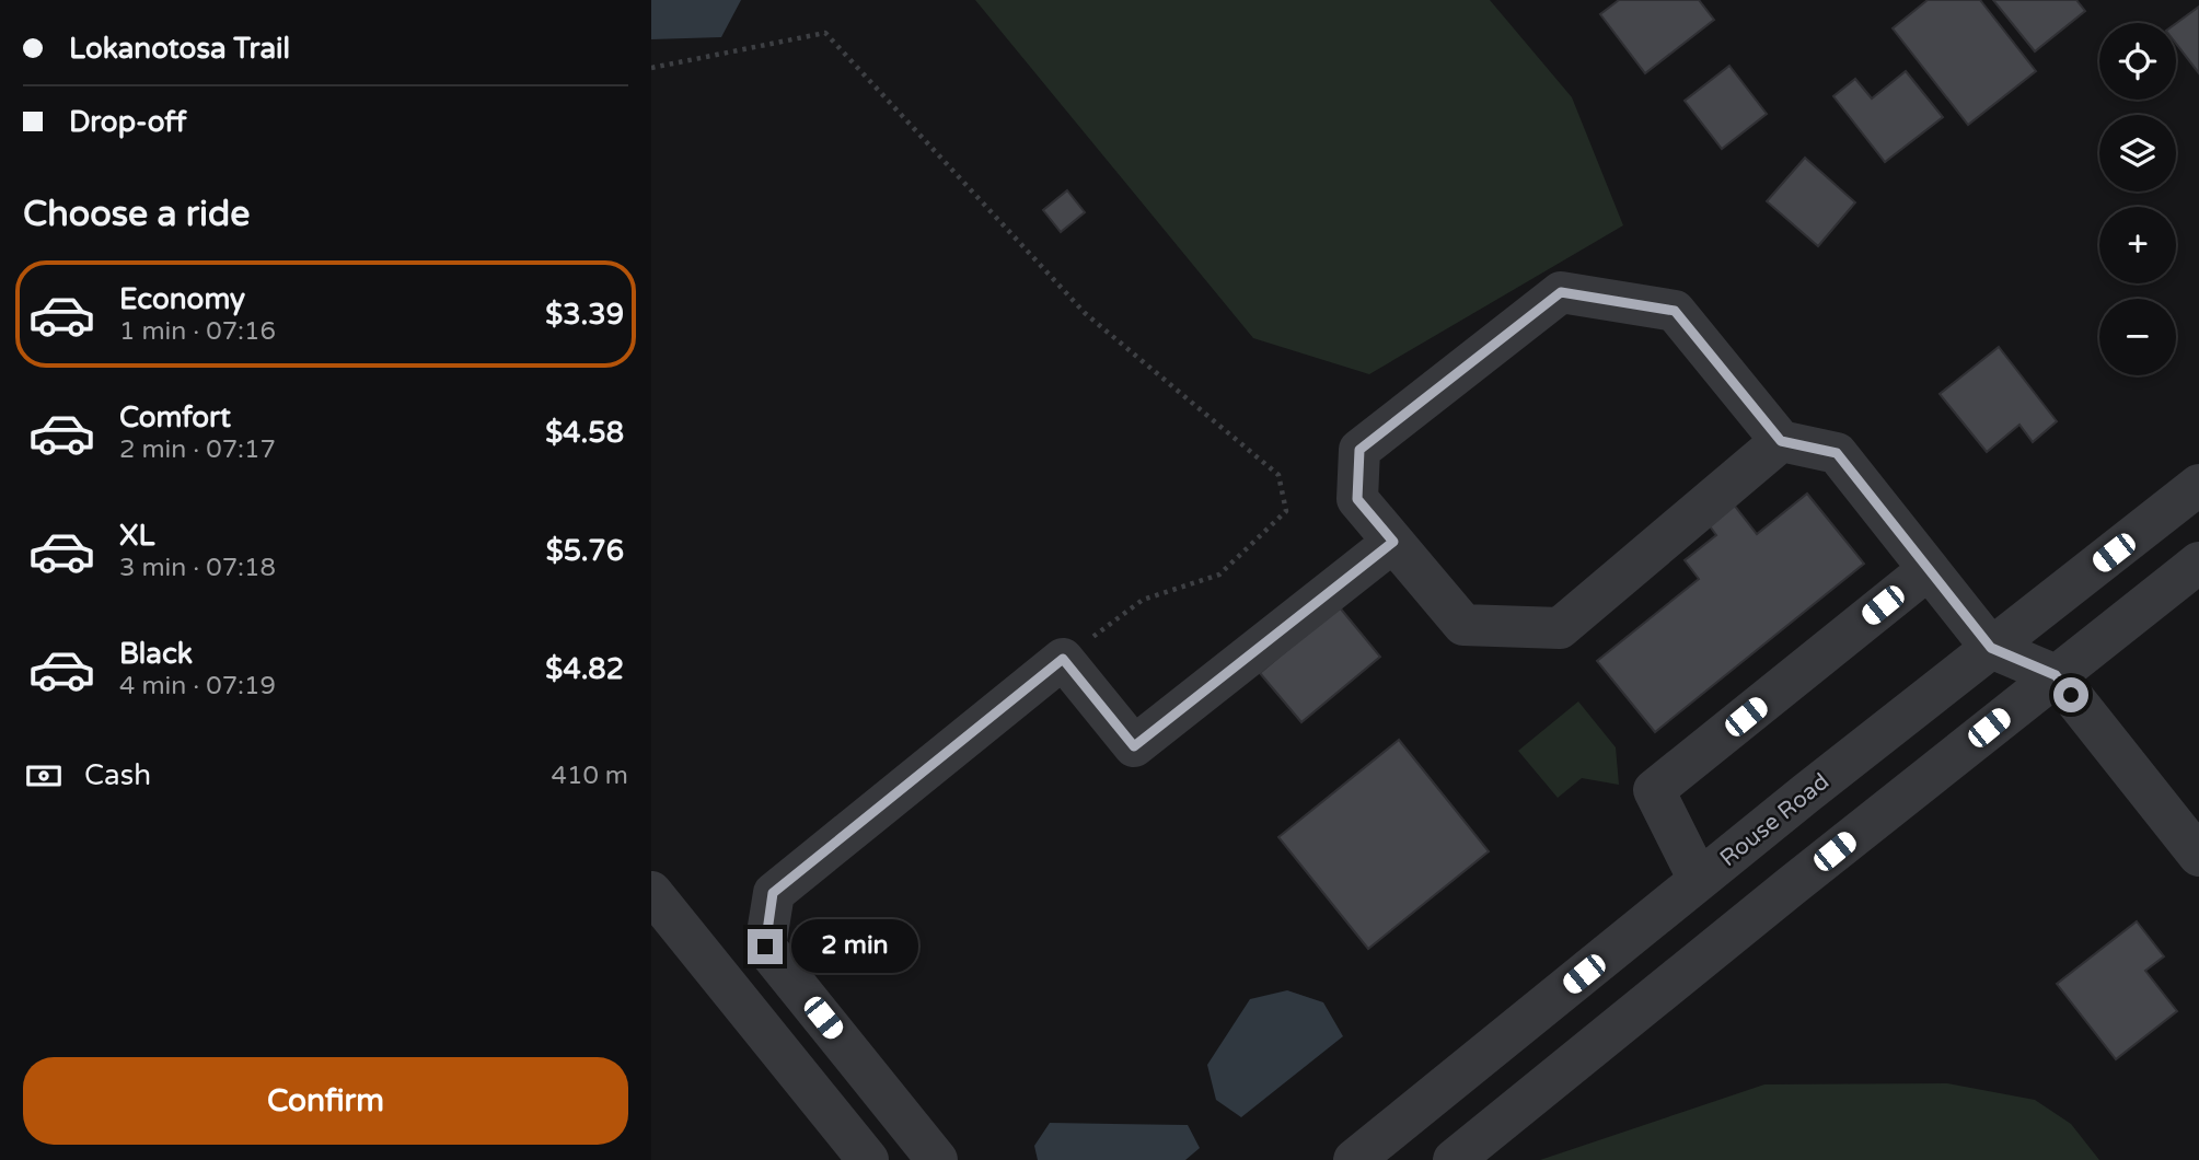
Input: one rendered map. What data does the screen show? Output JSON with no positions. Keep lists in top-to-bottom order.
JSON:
{
  "streets": {
    "street": ["Rouse Road"]
  },
  "page": {
    "banner": ["Lokanotosa Trail", "Drop-off"],
    "map_buttons": ["+", "−"],
    "heading": "Choose a ride",
    "list": [
      {
        "name": "Economy",
        "note": "1 min · 07:16",
        "value": "$3.39"
      },
      {
        "name": "Comfort",
        "note": "2 min · 07:17",
        "value": "$4.58"
      },
      {
        "name": "XL",
        "note": "3 min · 07:18",
        "value": "$5.76"
      },
      {
        "name": "Black",
        "note": "4 min · 07:19",
        "value": "$4.82"
      }
    ],
    "pay": ["Cash", "410 m"],
    "bubble": "2 min",
    "buttons": "Confirm"
  }
}
